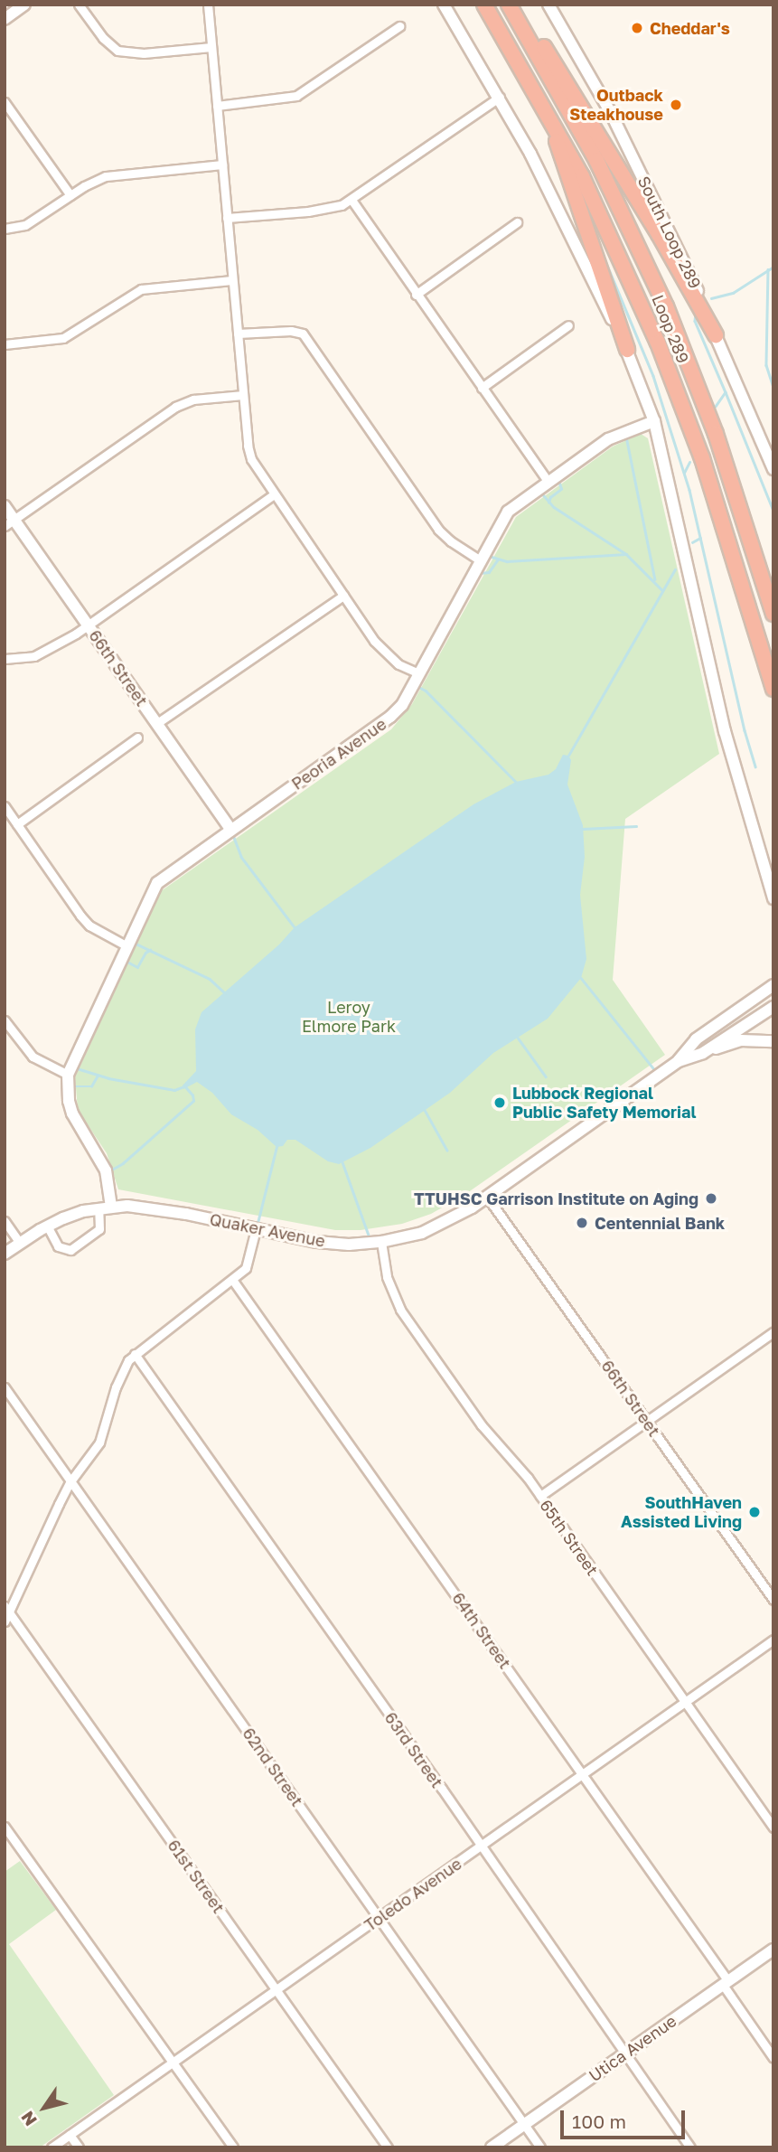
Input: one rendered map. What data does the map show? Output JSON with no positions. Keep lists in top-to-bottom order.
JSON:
{
  "streets": {
    "highway": ["Loop 289"],
    "main road": [
      "South Loop 289",
      "66th Street",
      "Peoria Avenue",
      "Quaker Avenue",
      "Utica Avenue"
    ],
    "street": [
      "65th Street",
      "64th Street",
      "63rd Street",
      "62nd Street",
      "61st Street",
      "Toledo Avenue"
    ]
  },
  "crossings": [
    ["66th Street", "Peoria Avenue"],
    ["66th Street", "Quaker Avenue"],
    ["Quaker Avenue", "65th Street"],
    ["65th Street", "Toledo Avenue"],
    ["64th Street", "Toledo Avenue"],
    ["64th Street", "Utica Avenue"],
    ["63rd Street", "Toledo Avenue"],
    ["63rd Street", "Utica Avenue"],
    ["62nd Street", "Toledo Avenue"],
    ["62nd Street", "Utica Avenue"],
    ["61st Street", "Toledo Avenue"]
  ],
  "parks": ["Leroy Elmore Park"],
  "places": [
    "Cheddar's",
    "Outback Steakhouse",
    "Lubbock Regional Public Safety Memorial",
    "TTUHSC Garrison Institute on Aging",
    "Centennial Bank",
    "SouthHaven Assisted Living"
  ],
  "scale_bar": "100 m",
  "north": "bottom left"
}
